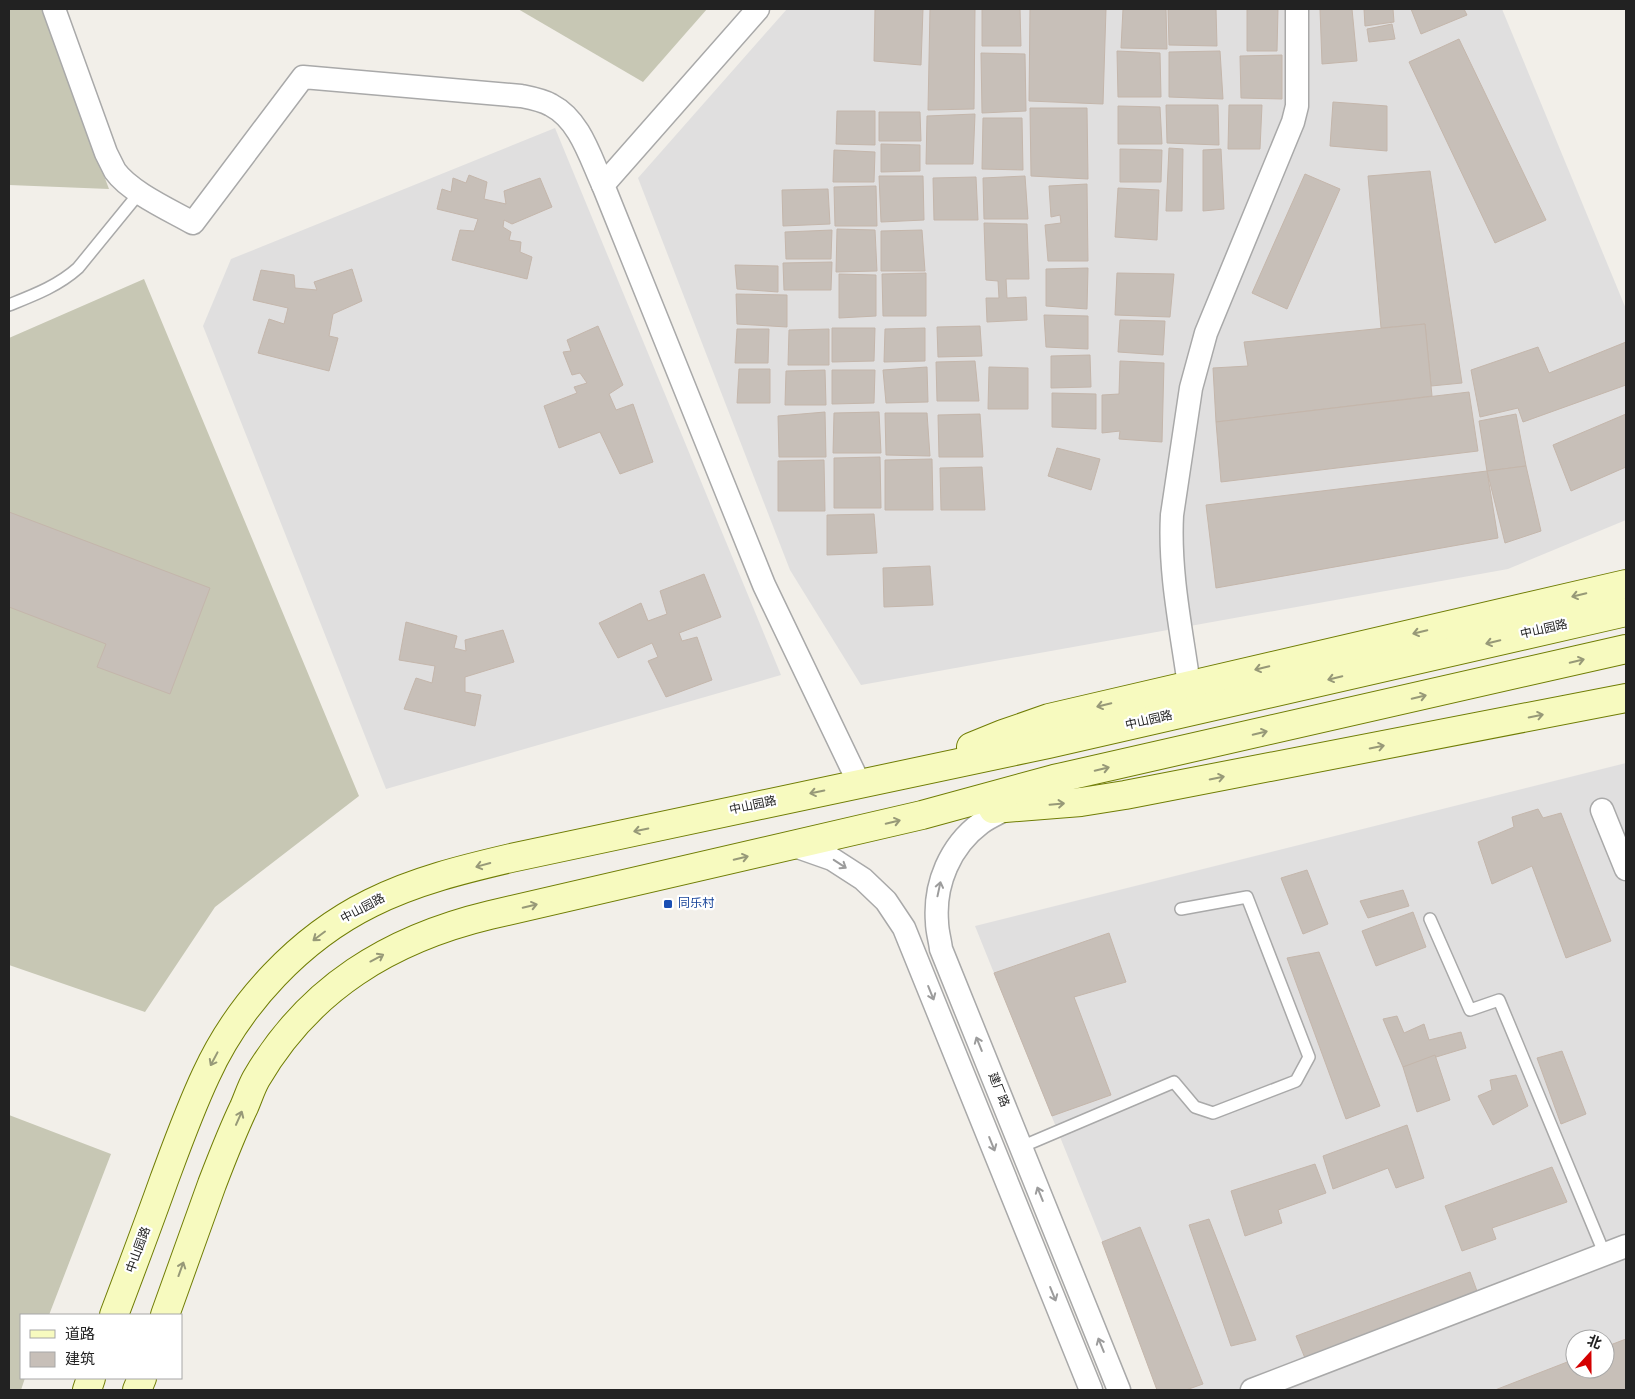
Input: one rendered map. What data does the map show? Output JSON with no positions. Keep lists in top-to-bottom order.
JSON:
{
  "streets": {
    "main road": ["中山园路"],
    "street": ["建厂路"]
  },
  "places": {
    "transit": ["同乐村"]
  },
  "legend": ["道路", "建筑"],
  "north": "top"
}
